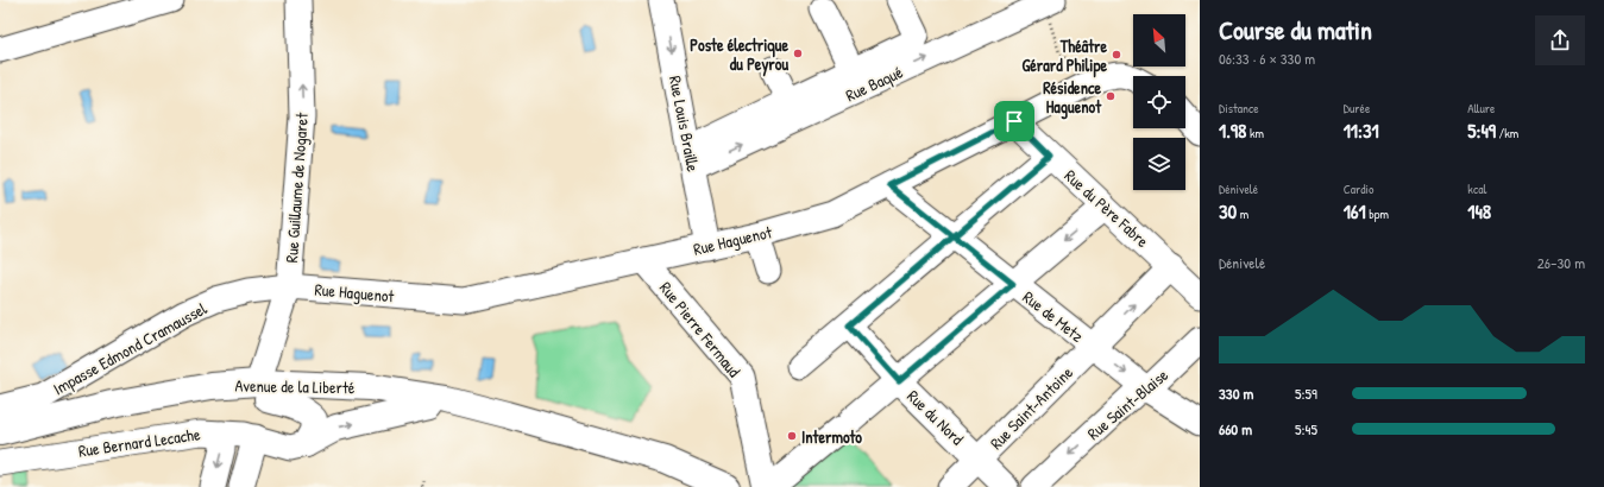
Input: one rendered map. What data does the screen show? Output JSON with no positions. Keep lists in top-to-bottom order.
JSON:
{
  "streets": {
    "main road": ["Avenue de la Liberté"],
    "street": [
      "Rue Baqué",
      "Rue Louis Braille",
      "Rue Guillaume de Nogaret",
      "Rue du Père Fabre",
      "Rue Haguenot",
      "Rue de Metz",
      "Rue Pierre Fermaud",
      "Impasse Edmond Cramaussel",
      "Rue Saint-Blaise",
      "Rue Saint-Antoine",
      "Rue du Nord",
      "Rue Bernard Lecache"
    ]
  },
  "crossings": [
    ["Rue Baqué", "Rue Louis Braille"],
    ["Rue Louis Braille", "Rue Haguenot"],
    ["Rue Guillaume de Nogaret", "Rue Haguenot"],
    ["Rue Guillaume de Nogaret", "Impasse Edmond Cramaussel"],
    ["Rue du Père Fabre", "Rue Haguenot"],
    ["Rue du Père Fabre", "Rue Saint-Antoine"],
    ["Rue Haguenot", "Rue de Metz"],
    ["Rue Haguenot", "Rue Pierre Fermaud"],
    ["Rue Haguenot", "Impasse Edmond Cramaussel"],
    ["Rue de Metz", "Rue Saint-Blaise"],
    ["Rue de Metz", "Rue Saint-Antoine"],
    ["Rue Saint-Antoine", "Rue du Nord"]
  ],
  "one_way": ["Rue Guillaume de Nogaret"],
  "places": [
    "Poste électrique du Peyrou",
    "Théâtre Gérard Philipe",
    "Résidence Haguenot",
    "Intermoto"
  ],
  "north": "top left",
  "page": {
    "heading": ["Course du matin", "06:33 · 6 × 330 m"],
    "stats": [
      ["Distance", "1.98 km"],
      ["Durée", "11:31"],
      ["Allure", "5:49 /km"],
      ["Dénivelé", "30 m"],
      ["Cardio", "161 bpm"],
      ["kcal", "148"]
    ],
    "chart": ["Dénivelé", "26–30 m"],
    "list": [
      {
        "name": "330 m",
        "note": "5:59"
      },
      {
        "name": "660 m",
        "note": "5:45"
      }
    ]
  }
}
